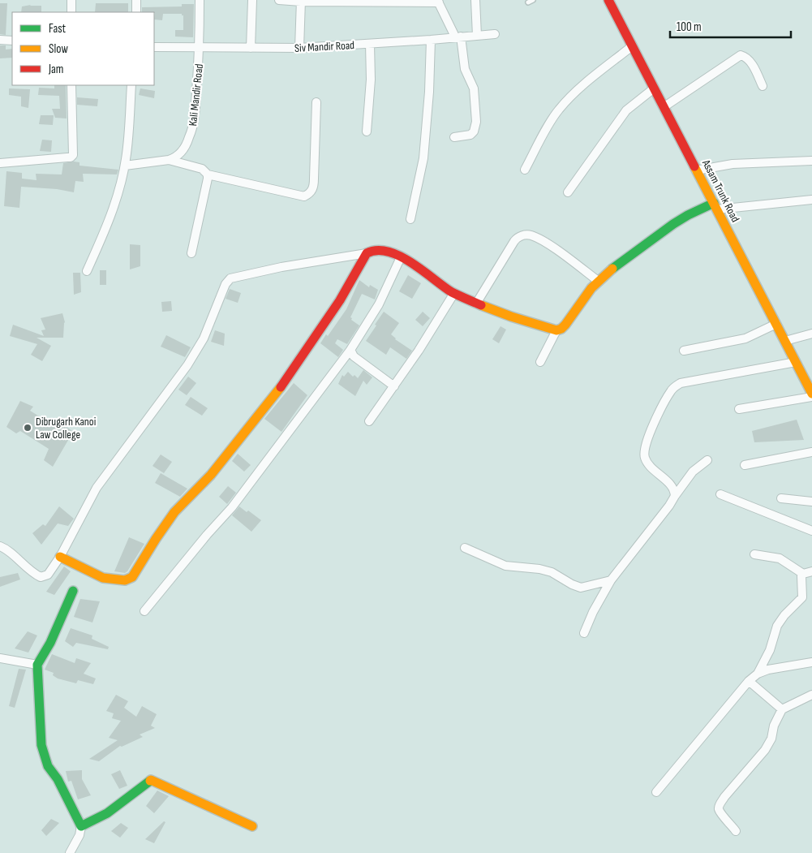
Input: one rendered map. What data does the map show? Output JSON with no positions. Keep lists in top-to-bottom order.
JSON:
{
  "streets": {
    "street": ["Siv Mandir Road", "Kali Mandir Road", "Assam Trunk Road"]
  },
  "crossings": [
    ["Siv Mandir Road", "Kali Mandir Road"]
  ],
  "places": ["Dibrugarh Kanoi Law College"],
  "legend": ["Fast", "Slow", "Jam"],
  "scale_bar": "100 m"
}
